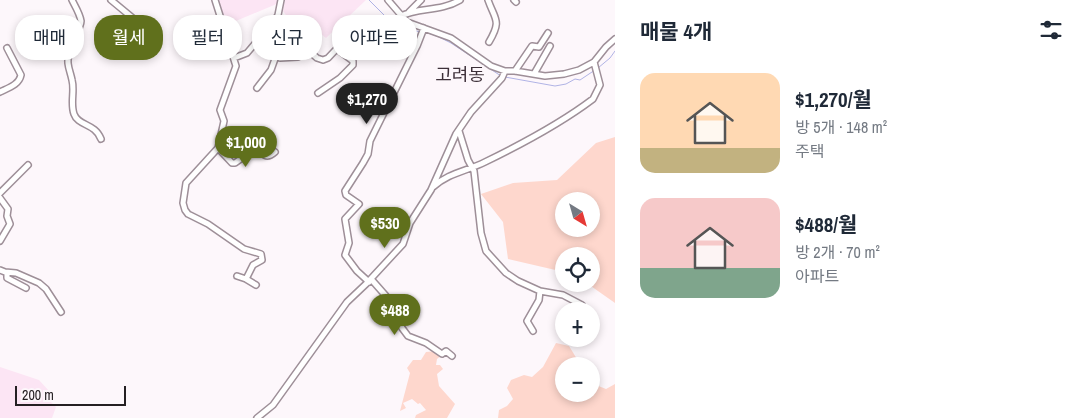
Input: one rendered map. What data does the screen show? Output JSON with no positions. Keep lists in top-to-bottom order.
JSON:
{
  "districts": ["고려동"],
  "scale_bar": "200 m",
  "north": "bottom right",
  "page": {
    "heading": "매물 4개",
    "chip": [
      "매매",
      "월세",
      "필터",
      "신규",
      "아파트"
    ],
    "list": [
      {
        "name": "$1,270/월",
        "note": "방 5개 · 148 m² · 주택"
      },
      {
        "name": "$488/월",
        "note": "방 2개 · 70 m² · 아파트"
      }
    ],
    "price": [
      "$1,270",
      "$1,000",
      "$530",
      "$488"
    ],
    "map_buttons": ["+", "−"],
    "scale": "200 m"
  }
}
